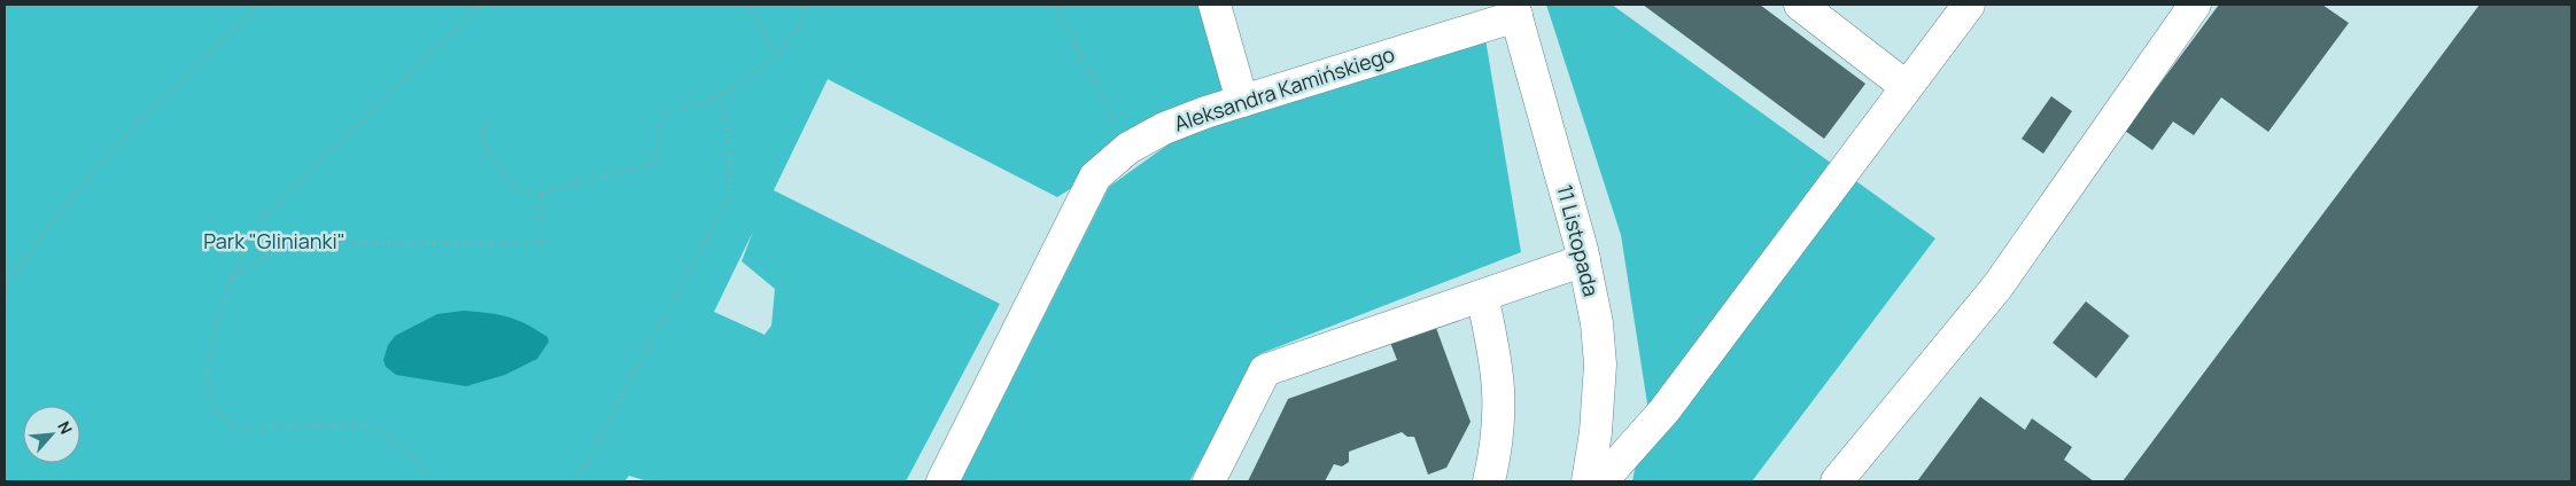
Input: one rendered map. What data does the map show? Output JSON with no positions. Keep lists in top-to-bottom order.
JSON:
{
  "streets": {
    "street": ["Aleksandra Kamińskiego", "11 Listopada"]
  },
  "crossings": [
    ["Aleksandra Kamińskiego", "11 Listopada"]
  ],
  "parks": ["Park \"Glinianki\""],
  "north": "top right"
}
